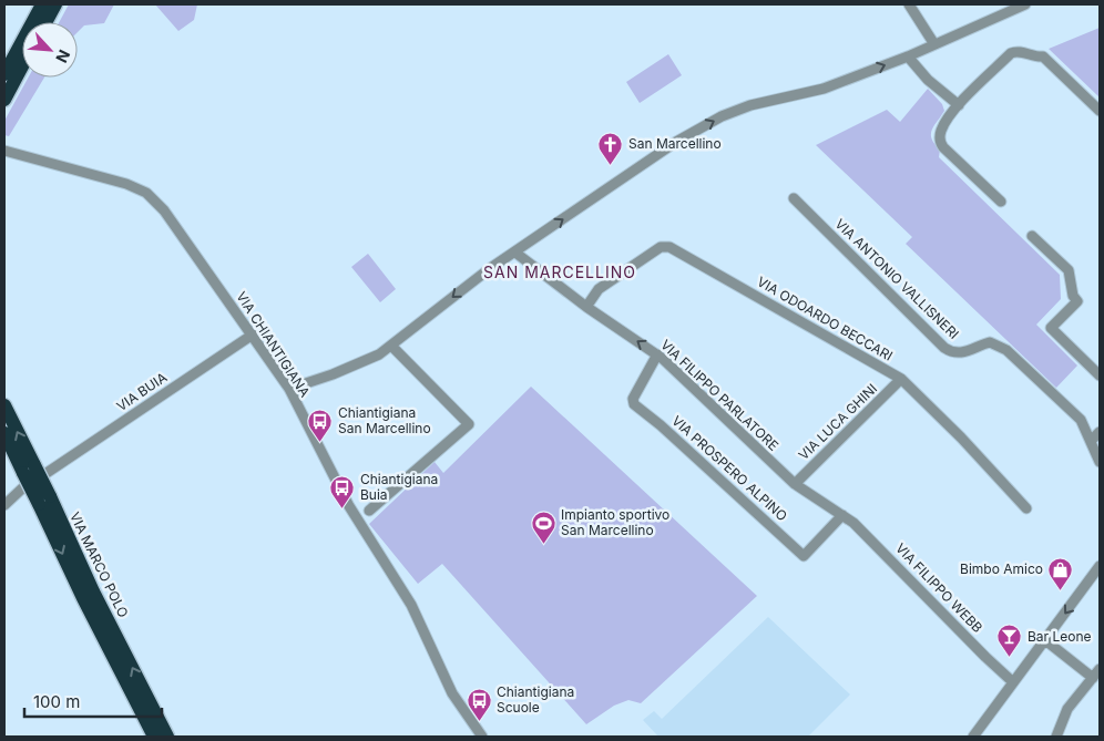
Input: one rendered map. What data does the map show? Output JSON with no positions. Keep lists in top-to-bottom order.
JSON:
{
  "streets": {
    "highway": ["VIA MARCO POLO"],
    "street": [
      "VIA ANTONIO VALLISNERI",
      "VIA ODOARDO BECCARI",
      "VIA CHIANTIGIANA",
      "VIA BUIA",
      "VIA FILIPPO PARLATORE",
      "VIA LUCA GHINI",
      "VIA PROSPERO ALPINO",
      "VIA FILIPPO WEBB"
    ]
  },
  "crossings": [
    ["VIA ODOARDO BECCARI", "VIA FILIPPO PARLATORE"],
    ["VIA ODOARDO BECCARI", "VIA LUCA GHINI"],
    ["VIA CHIANTIGIANA", "VIA BUIA"],
    ["VIA FILIPPO PARLATORE", "VIA LUCA GHINI"],
    ["VIA FILIPPO PARLATORE", "VIA PROSPERO ALPINO"],
    ["VIA FILIPPO PARLATORE", "VIA FILIPPO WEBB"],
    ["VIA PROSPERO ALPINO", "VIA FILIPPO WEBB"]
  ],
  "districts": ["SAN MARCELLINO"],
  "places": {
    "church": ["San Marcellino"],
    "bus stop": ["Chiantigiana San Marcellino", "Chiantigiana Buia", "Chiantigiana Scuole"],
    "sports": ["Impianto sportivo San Marcellino"],
    "shop": ["Bimbo Amico"],
    "bar": ["Bar Leone"]
  },
  "scale_bar": "100 m",
  "north": "bottom right"
}
